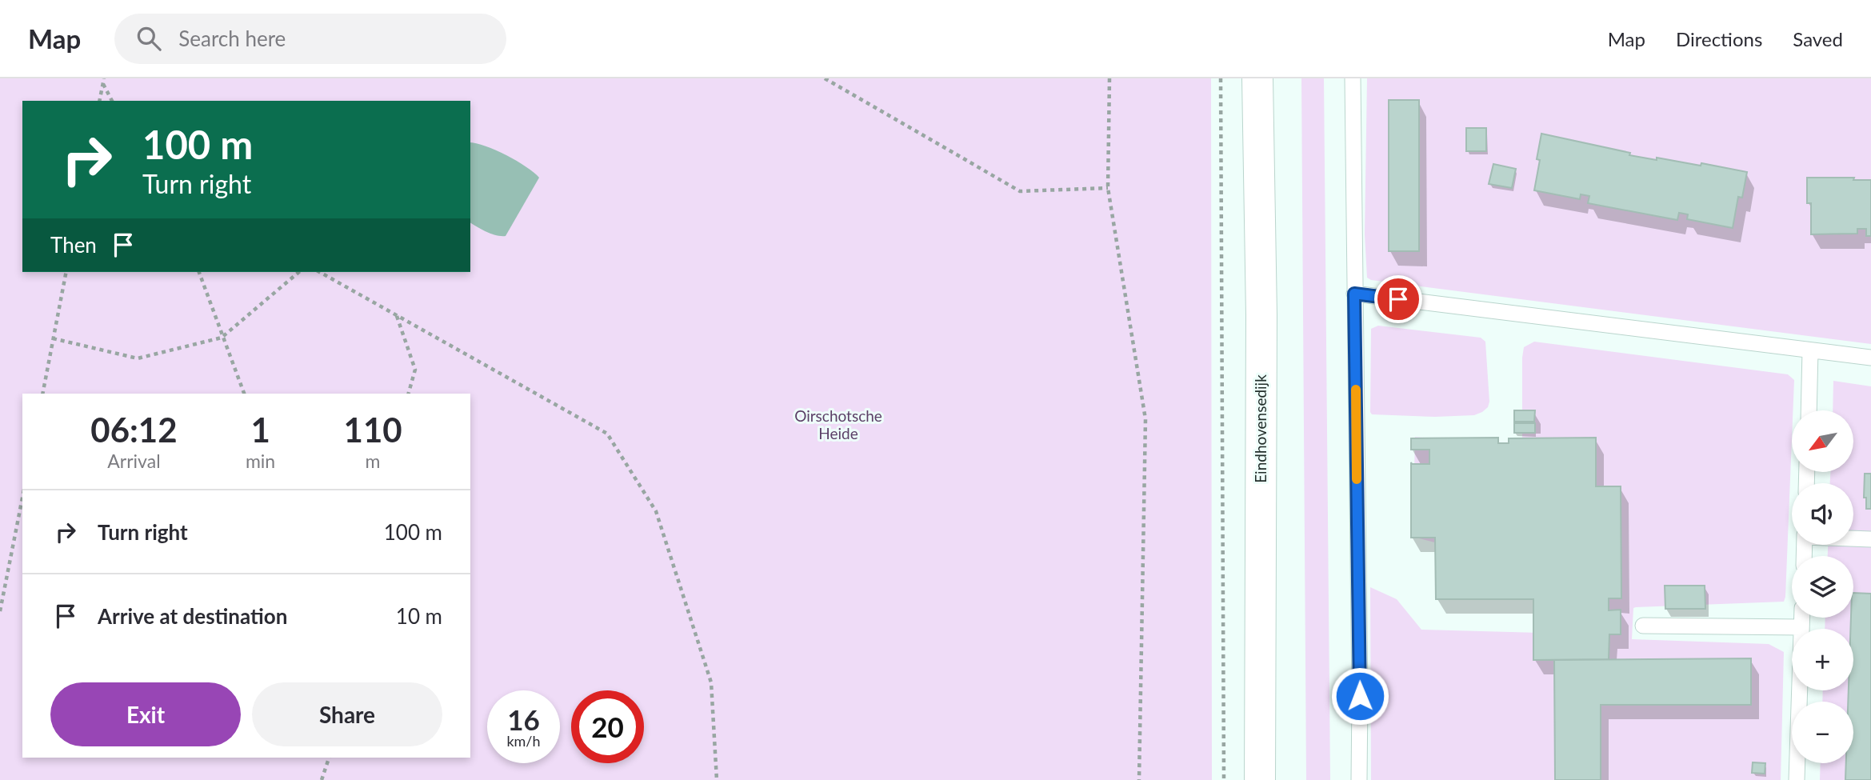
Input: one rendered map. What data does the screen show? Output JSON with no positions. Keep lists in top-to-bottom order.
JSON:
{
  "streets": {
    "street": ["Eindhovensedijk"]
  },
  "parks": ["Oirschotsche Heide"],
  "north": "bottom left",
  "page": {
    "header": "Map",
    "search": "Search here",
    "nav": ["Map", "Directions", "Saved"],
    "turn": ["100 m", "Turn right"],
    "then": "Then",
    "eta": [
      "06:12",
      "Arrival",
      "1",
      "min",
      "110",
      "m"
    ],
    "map_buttons": ["+", "−"],
    "list": [
      {
        "name": "Turn right",
        "value": "100 m"
      },
      {
        "name": "Arrive at destination",
        "value": "10 m"
      }
    ],
    "buttons": ["Exit", "Share"],
    "speed": "16 km/h",
    "limit": "20"
  }
}
